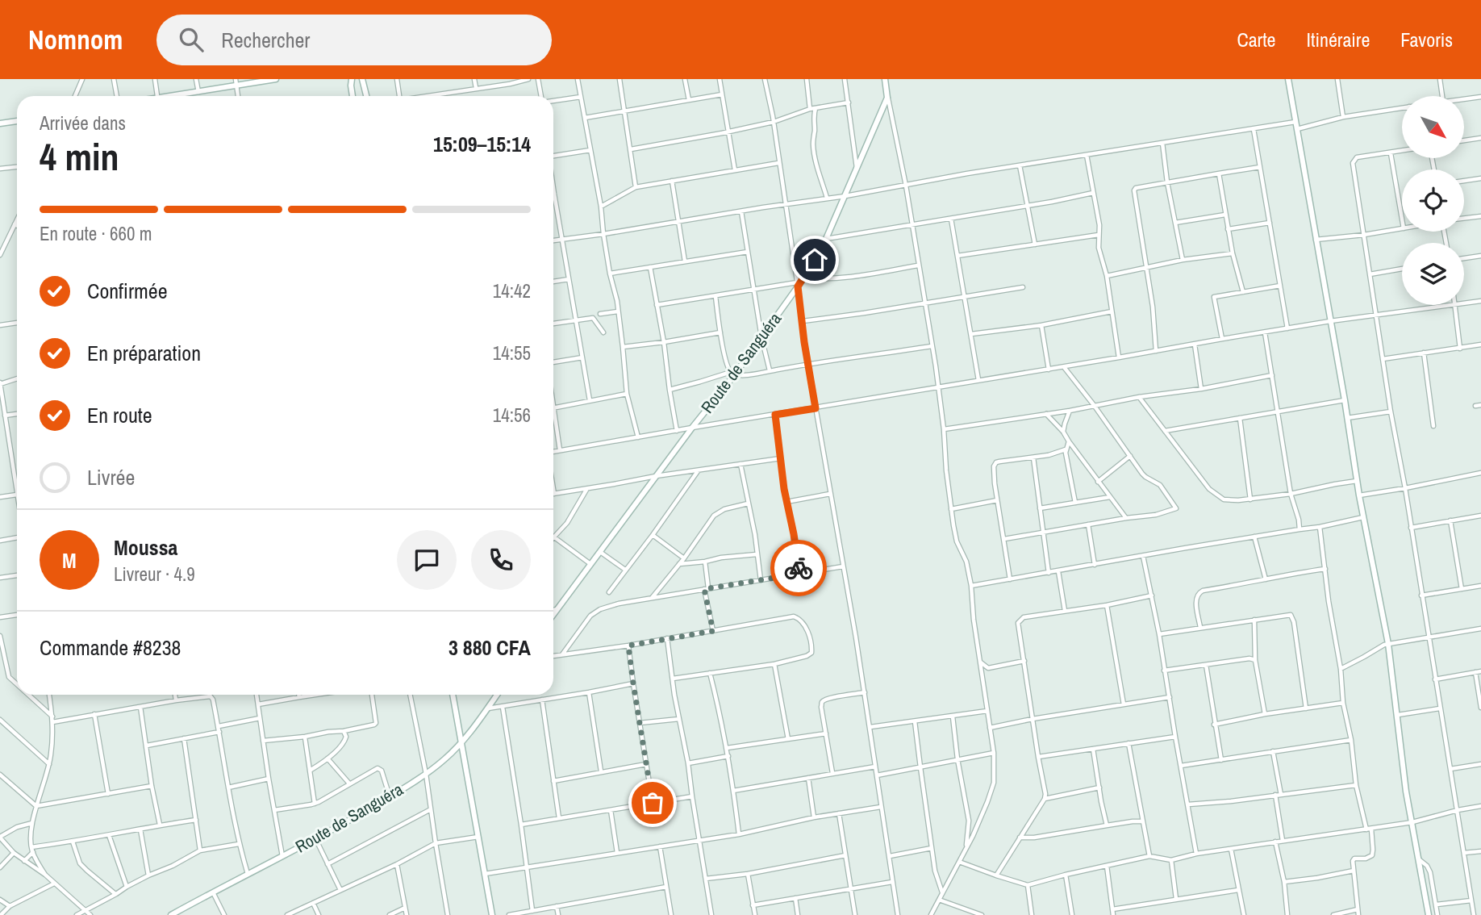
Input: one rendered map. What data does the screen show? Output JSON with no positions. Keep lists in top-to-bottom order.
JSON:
{
  "streets": {
    "street": ["Route de Sanguéra"]
  },
  "north": "bottom right",
  "page": {
    "header": "Nomnom",
    "search": "Rechercher",
    "nav": ["Carte", "Itinéraire", "Favoris"],
    "heading": ["4 min", "Arrivée dans", "15:09–15:14"],
    "panel": [
      "Moussa",
      "Livreur · 4.9",
      "Commande #8238",
      "3 880 CFA"
    ],
    "bar": "En route · 660 m",
    "list": [
      ["Confirmée", "14:42"],
      ["En préparation", "14:55"],
      ["En route", "14:56"],
      "Livrée"
    ],
    "round": "M"
  }
}
